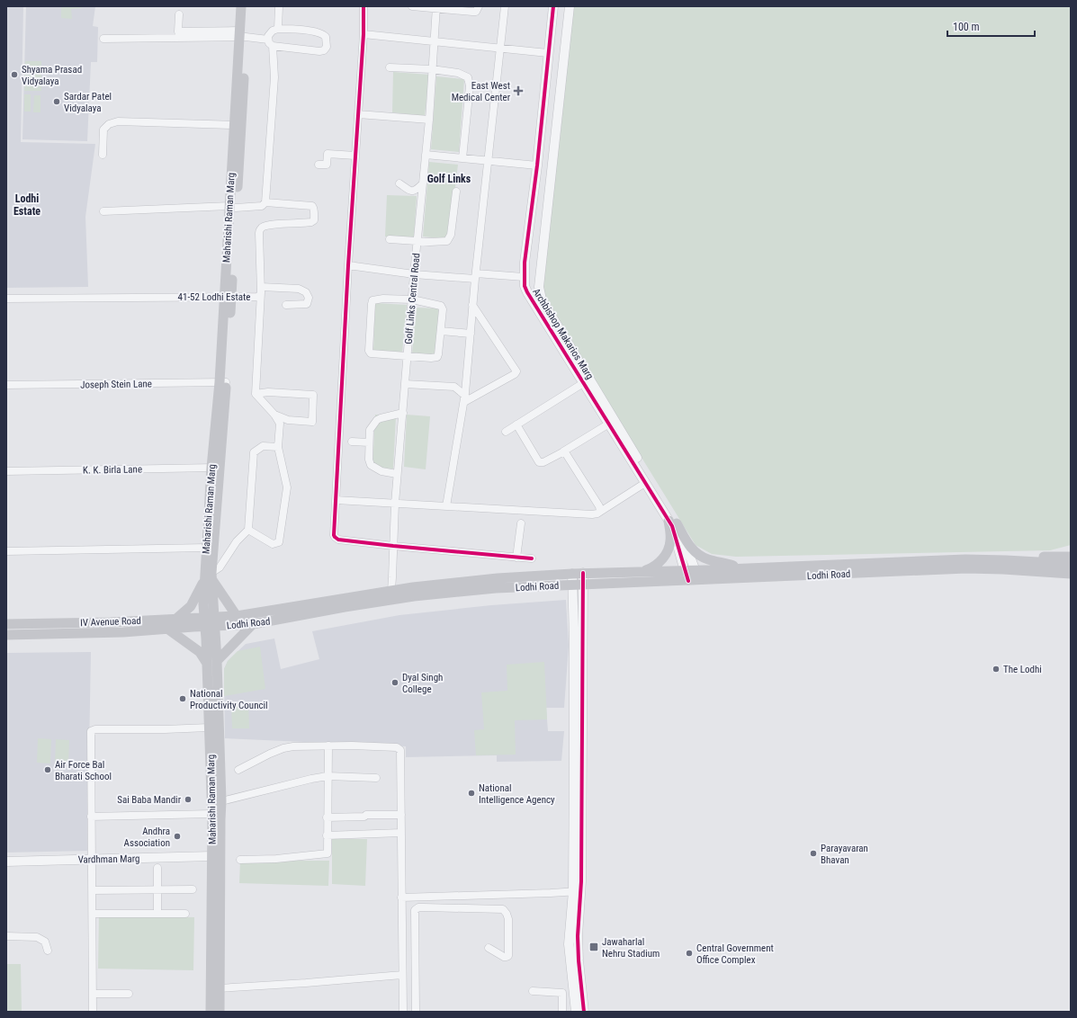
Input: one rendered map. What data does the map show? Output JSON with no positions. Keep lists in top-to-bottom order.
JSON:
{
  "streets": {
    "main road": ["Maharishi Raman Marg", "Lodhi Road", "IV Avenue Road"],
    "street": [
      "41-52 Lodhi Estate",
      "Golf Links Central Road",
      "Archbishop Makarios Marg",
      "Joseph Stein Lane",
      "K. K. Birla Lane",
      "Vardhman Marg"
    ]
  },
  "crossings": [
    ["Maharishi Raman Marg", "41-52 Lodhi Estate"],
    ["Maharishi Raman Marg", "Joseph Stein Lane"],
    ["Maharishi Raman Marg", "K. K. Birla Lane"],
    ["Maharishi Raman Marg", "Lodhi Road"],
    ["Maharishi Raman Marg", "IV Avenue Road"],
    ["Maharishi Raman Marg", "Vardhman Marg"],
    ["Golf Links Central Road", "Lodhi Road"],
    ["Archbishop Makarios Marg", "Lodhi Road"],
    ["Lodhi Road", "IV Avenue Road"]
  ],
  "districts": ["Golf Links", "Lodhi Estate"],
  "places": {
    "other": [
      "Shyama Prasad Vidyalaya",
      "Sardar Patel Vidyalaya",
      "The Lodhi",
      "Dyal Singh College",
      "National Productivity Council",
      "Air Force Bal Bharati School",
      "National Intelligence Agency",
      "Sai Baba Mandir",
      "Andhra Association",
      "Parayavaran Bhavan",
      "Central Government Office Complex"
    ],
    "health": ["East West Medical Center"],
    "transit": ["Jawaharlal Nehru Stadium"]
  },
  "scale_bar": "100 m"
}
